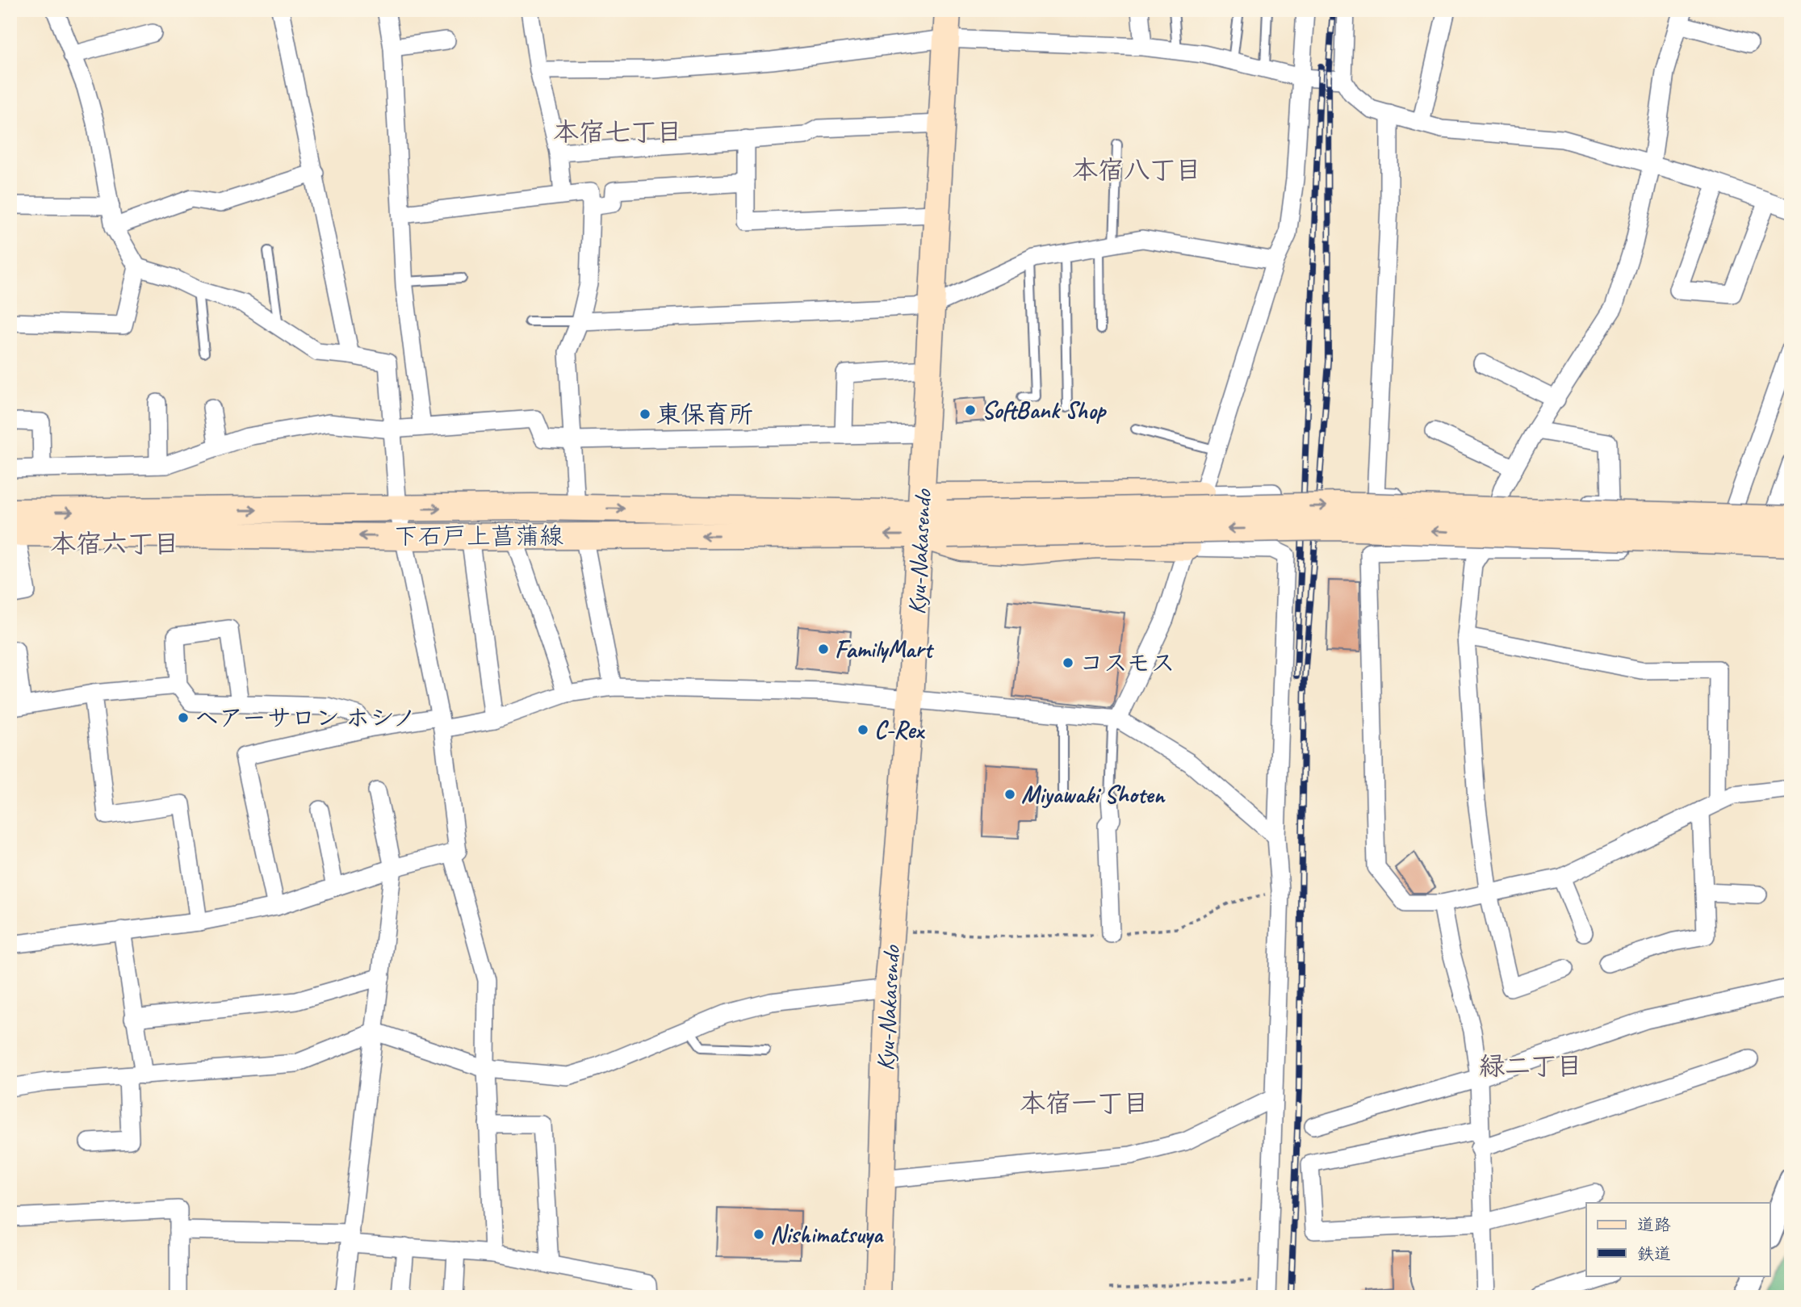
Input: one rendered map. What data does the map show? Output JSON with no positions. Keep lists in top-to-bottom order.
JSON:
{
  "streets": {
    "main road": ["下石戸上菖蒲線", "Kyu-Nakasendo"]
  },
  "crossings": [
    ["下石戸上菖蒲線", "Kyu-Nakasendo"]
  ],
  "districts": [
    "本宿七丁目",
    "本宿八丁目",
    "本宿六丁目",
    "緑二丁目",
    "本宿一丁目"
  ],
  "places": [
    "SoftBank Shop",
    "東保育所",
    "FamilyMart",
    "コスモス",
    "ヘアーサロン ホシノ",
    "C-Rex",
    "Miyawaki Shoten",
    "Nishimatsuya"
  ],
  "legend": ["道路", "鉄道"]
}
